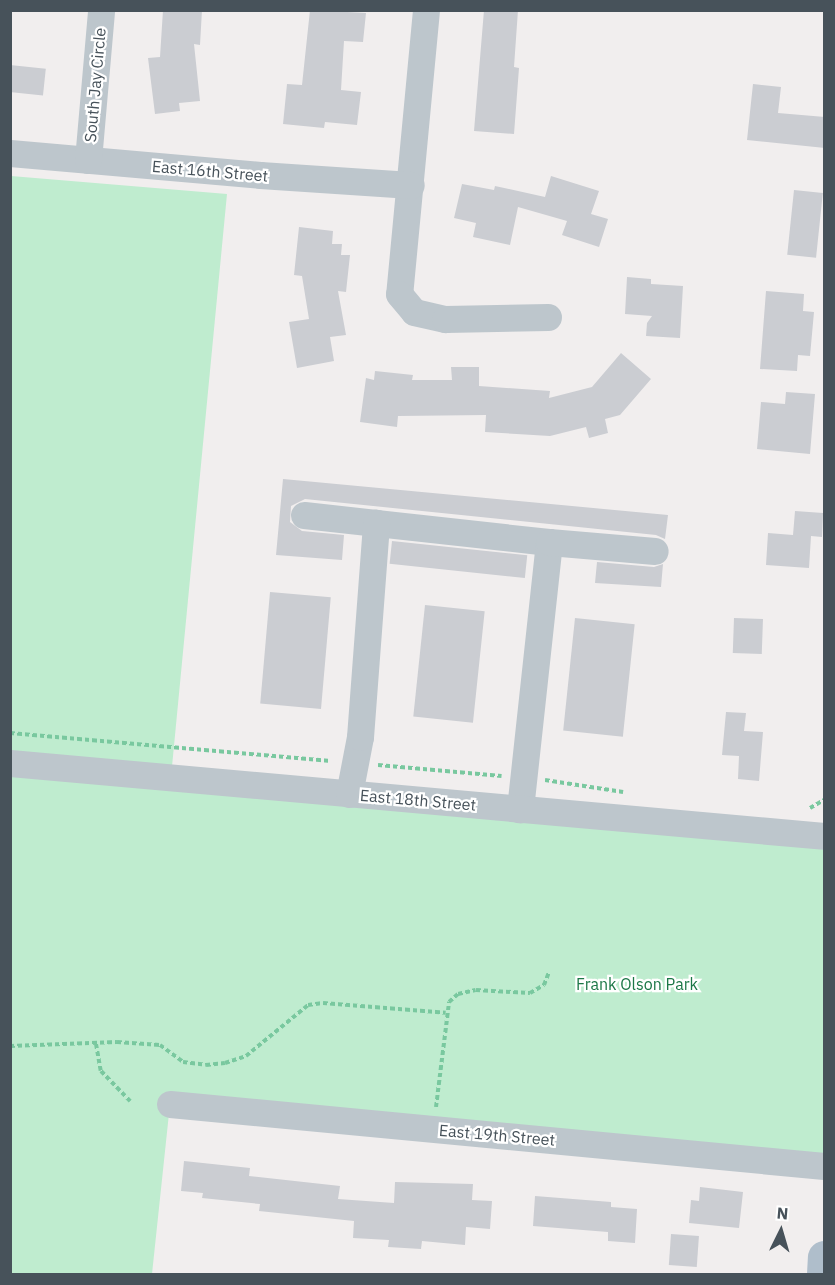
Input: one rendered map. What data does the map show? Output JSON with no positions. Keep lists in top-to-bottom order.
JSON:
{
  "streets": {
    "street": [
      "South Jay Circle",
      "East 16th Street",
      "East 18th Street",
      "East 19th Street"
    ]
  },
  "crossings": [
    ["South Jay Circle", "East 16th Street"]
  ],
  "parks": ["Frank Olson Park"],
  "north": "top"
}
